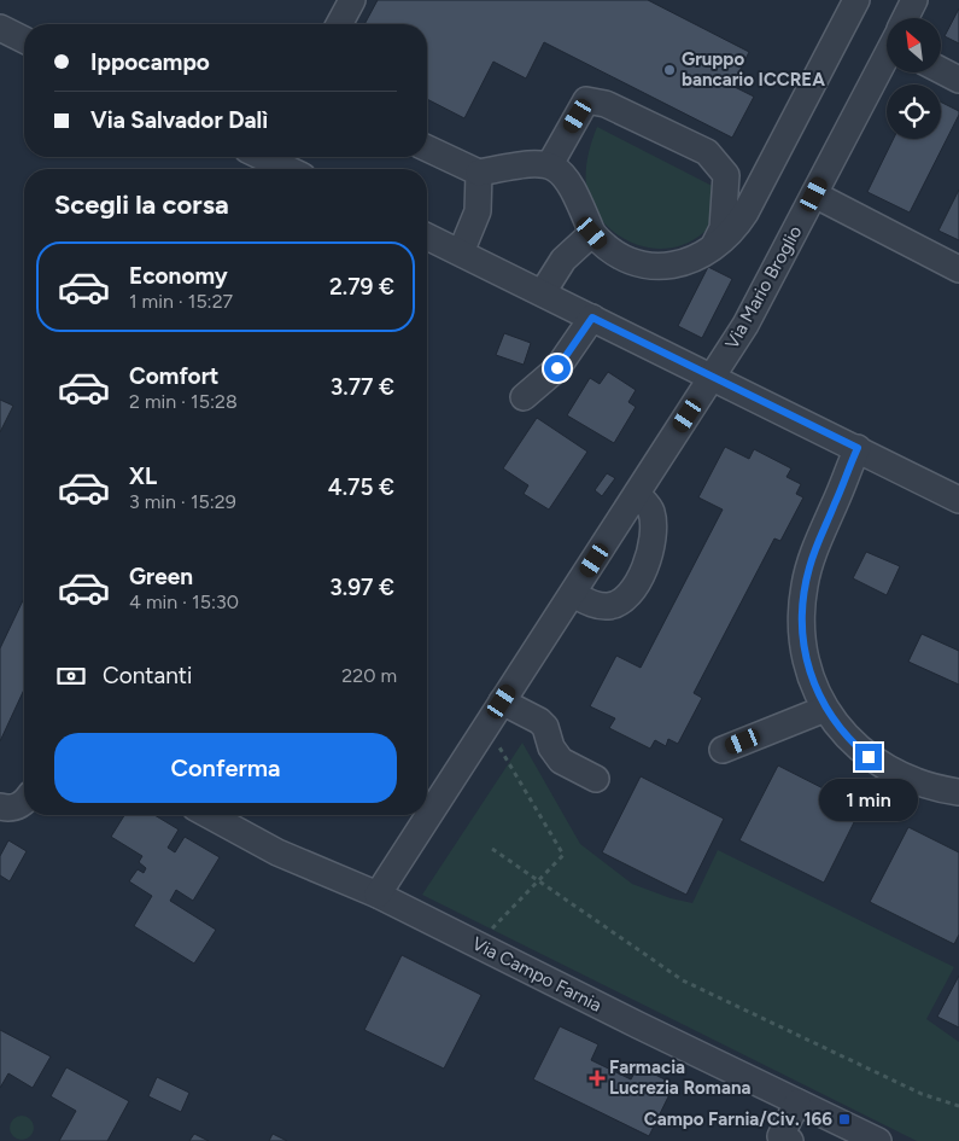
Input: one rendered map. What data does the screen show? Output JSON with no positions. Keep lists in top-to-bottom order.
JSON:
{
  "streets": {
    "street": ["Via Mario Broglio", "Via Campo Farnia"]
  },
  "crossings": [
    ["Via Mario Broglio", "Via Campo Farnia"]
  ],
  "places": {
    "other": ["Gruppo bancario ICCREA"],
    "health": ["Farmacia Lucrezia Romana"],
    "transit": ["Campo Farnia/Civ. 166"]
  },
  "north": "top left",
  "page": {
    "banner": ["Ippocampo", "Via Salvador Dalì"],
    "heading": "Scegli la corsa",
    "list": [
      {
        "name": "Economy",
        "note": "1 min · 15:27",
        "value": "2.79 €"
      },
      {
        "name": "Comfort",
        "note": "2 min · 15:28",
        "value": "3.77 €"
      },
      {
        "name": "XL",
        "note": "3 min · 15:29",
        "value": "4.75 €"
      },
      {
        "name": "Green",
        "note": "4 min · 15:30",
        "value": "3.97 €"
      }
    ],
    "pay": ["Contanti", "220 m"],
    "buttons": "Conferma",
    "bubble": "1 min"
  }
}
